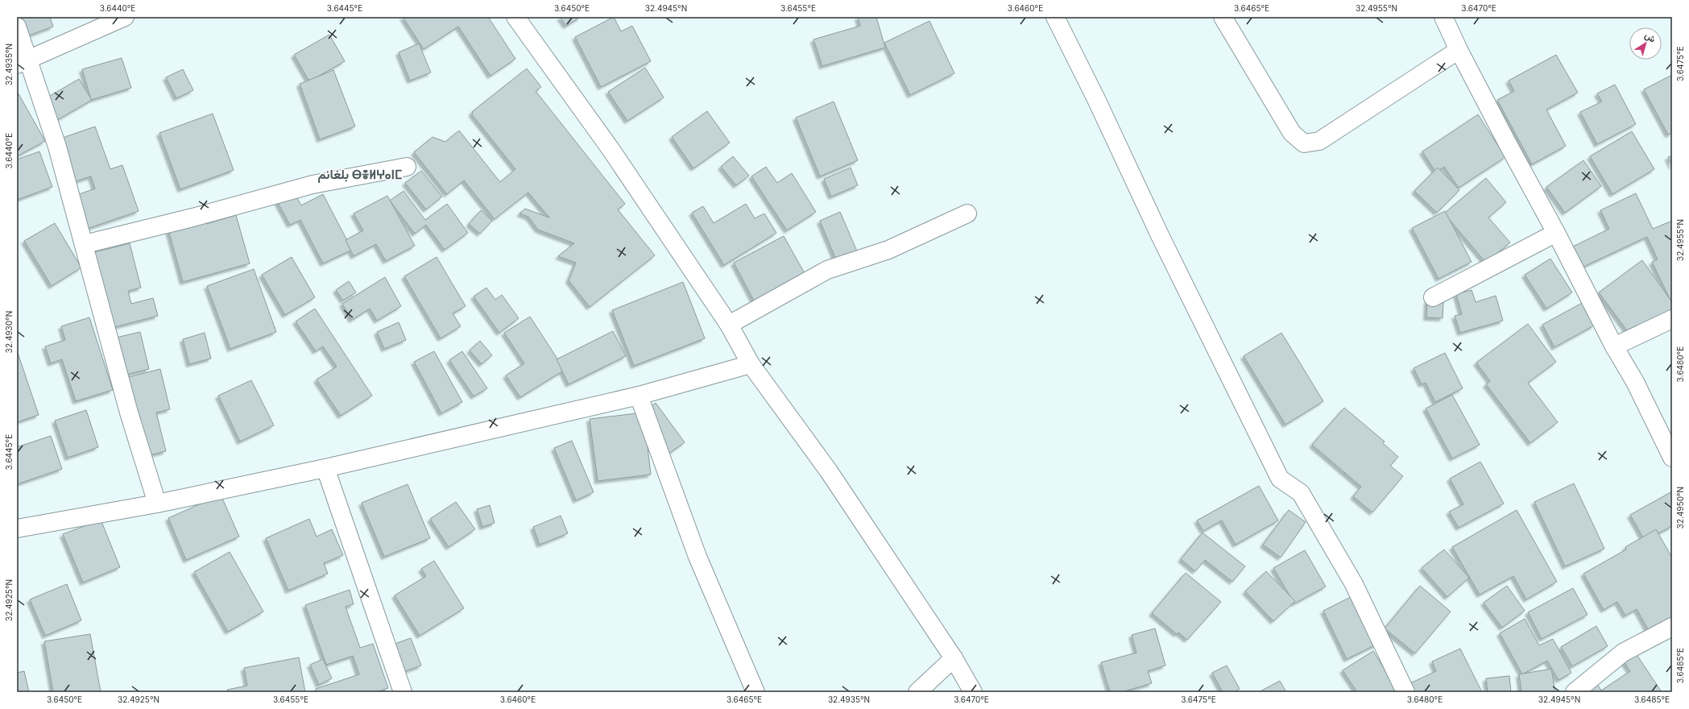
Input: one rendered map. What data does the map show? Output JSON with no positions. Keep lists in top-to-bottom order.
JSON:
{
  "districts": ["بلغانم ⴱⴻⵍⵖⴰⵏⵎ"],
  "north": "top right",
  "coordinates": [
    "3.6440°E",
    "3.6445°E",
    "3.6450°E",
    "32.4945°N",
    "3.6455°E",
    "3.6460°E",
    "3.6465°E",
    "32.4955°N",
    "3.6470°E",
    "3.6475°E",
    "32.4935°N",
    "32.4930°N",
    "3.6480°E",
    "32.4950°N",
    "32.4925°N",
    "3.6485°E"
  ]
}
